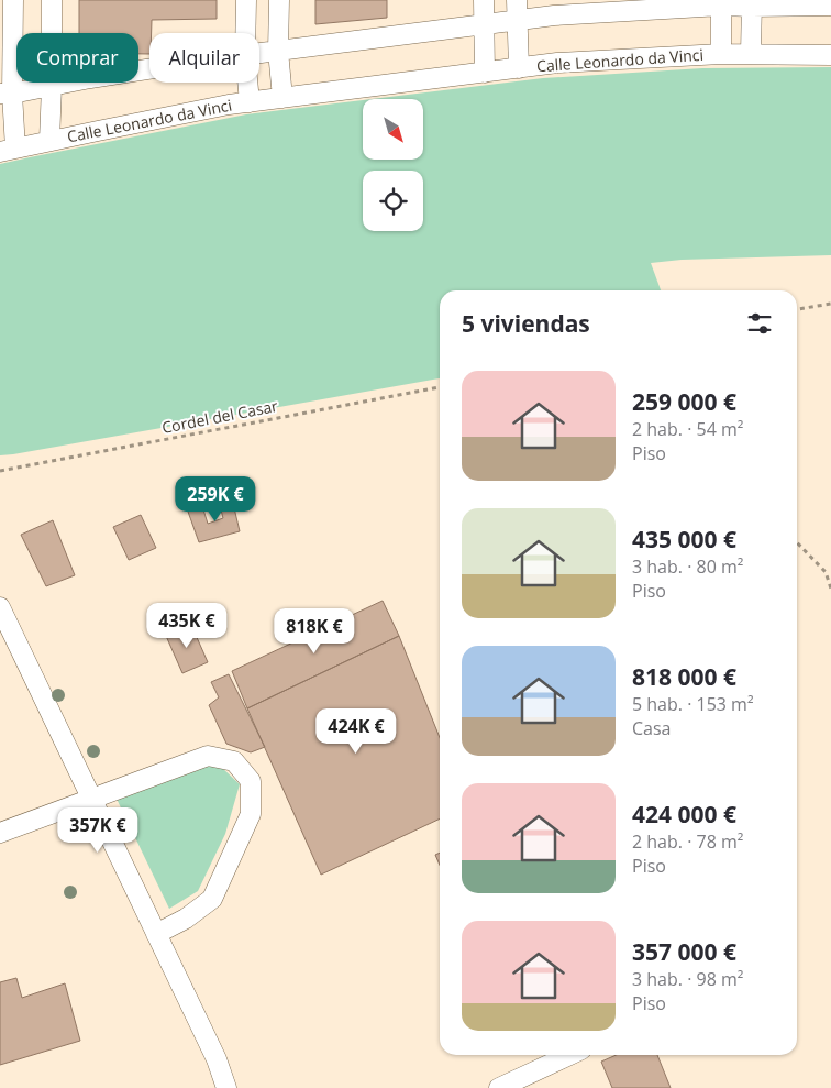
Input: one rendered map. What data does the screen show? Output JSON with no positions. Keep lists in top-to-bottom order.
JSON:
{
  "streets": {
    "street": ["Calle Leonardo da Vinci"],
    "path": ["Cordel del Casar"]
  },
  "north": "bottom right",
  "page": {
    "chip": ["Comprar", "Alquilar"],
    "heading": "5 viviendas",
    "list": [
      {
        "name": "259 000 €",
        "note": "2 hab. · 54 m² · Piso"
      },
      {
        "name": "435 000 €",
        "note": "3 hab. · 80 m² · Piso"
      },
      {
        "name": "818 000 €",
        "note": "5 hab. · 153 m² · Casa"
      },
      {
        "name": "424 000 €",
        "note": "2 hab. · 78 m² · Piso"
      },
      {
        "name": "357 000 €",
        "note": "3 hab. · 98 m² · Piso"
      }
    ],
    "price": [
      "259K €",
      "435K €",
      "818K €",
      "424K €",
      "357K €"
    ]
  }
}
